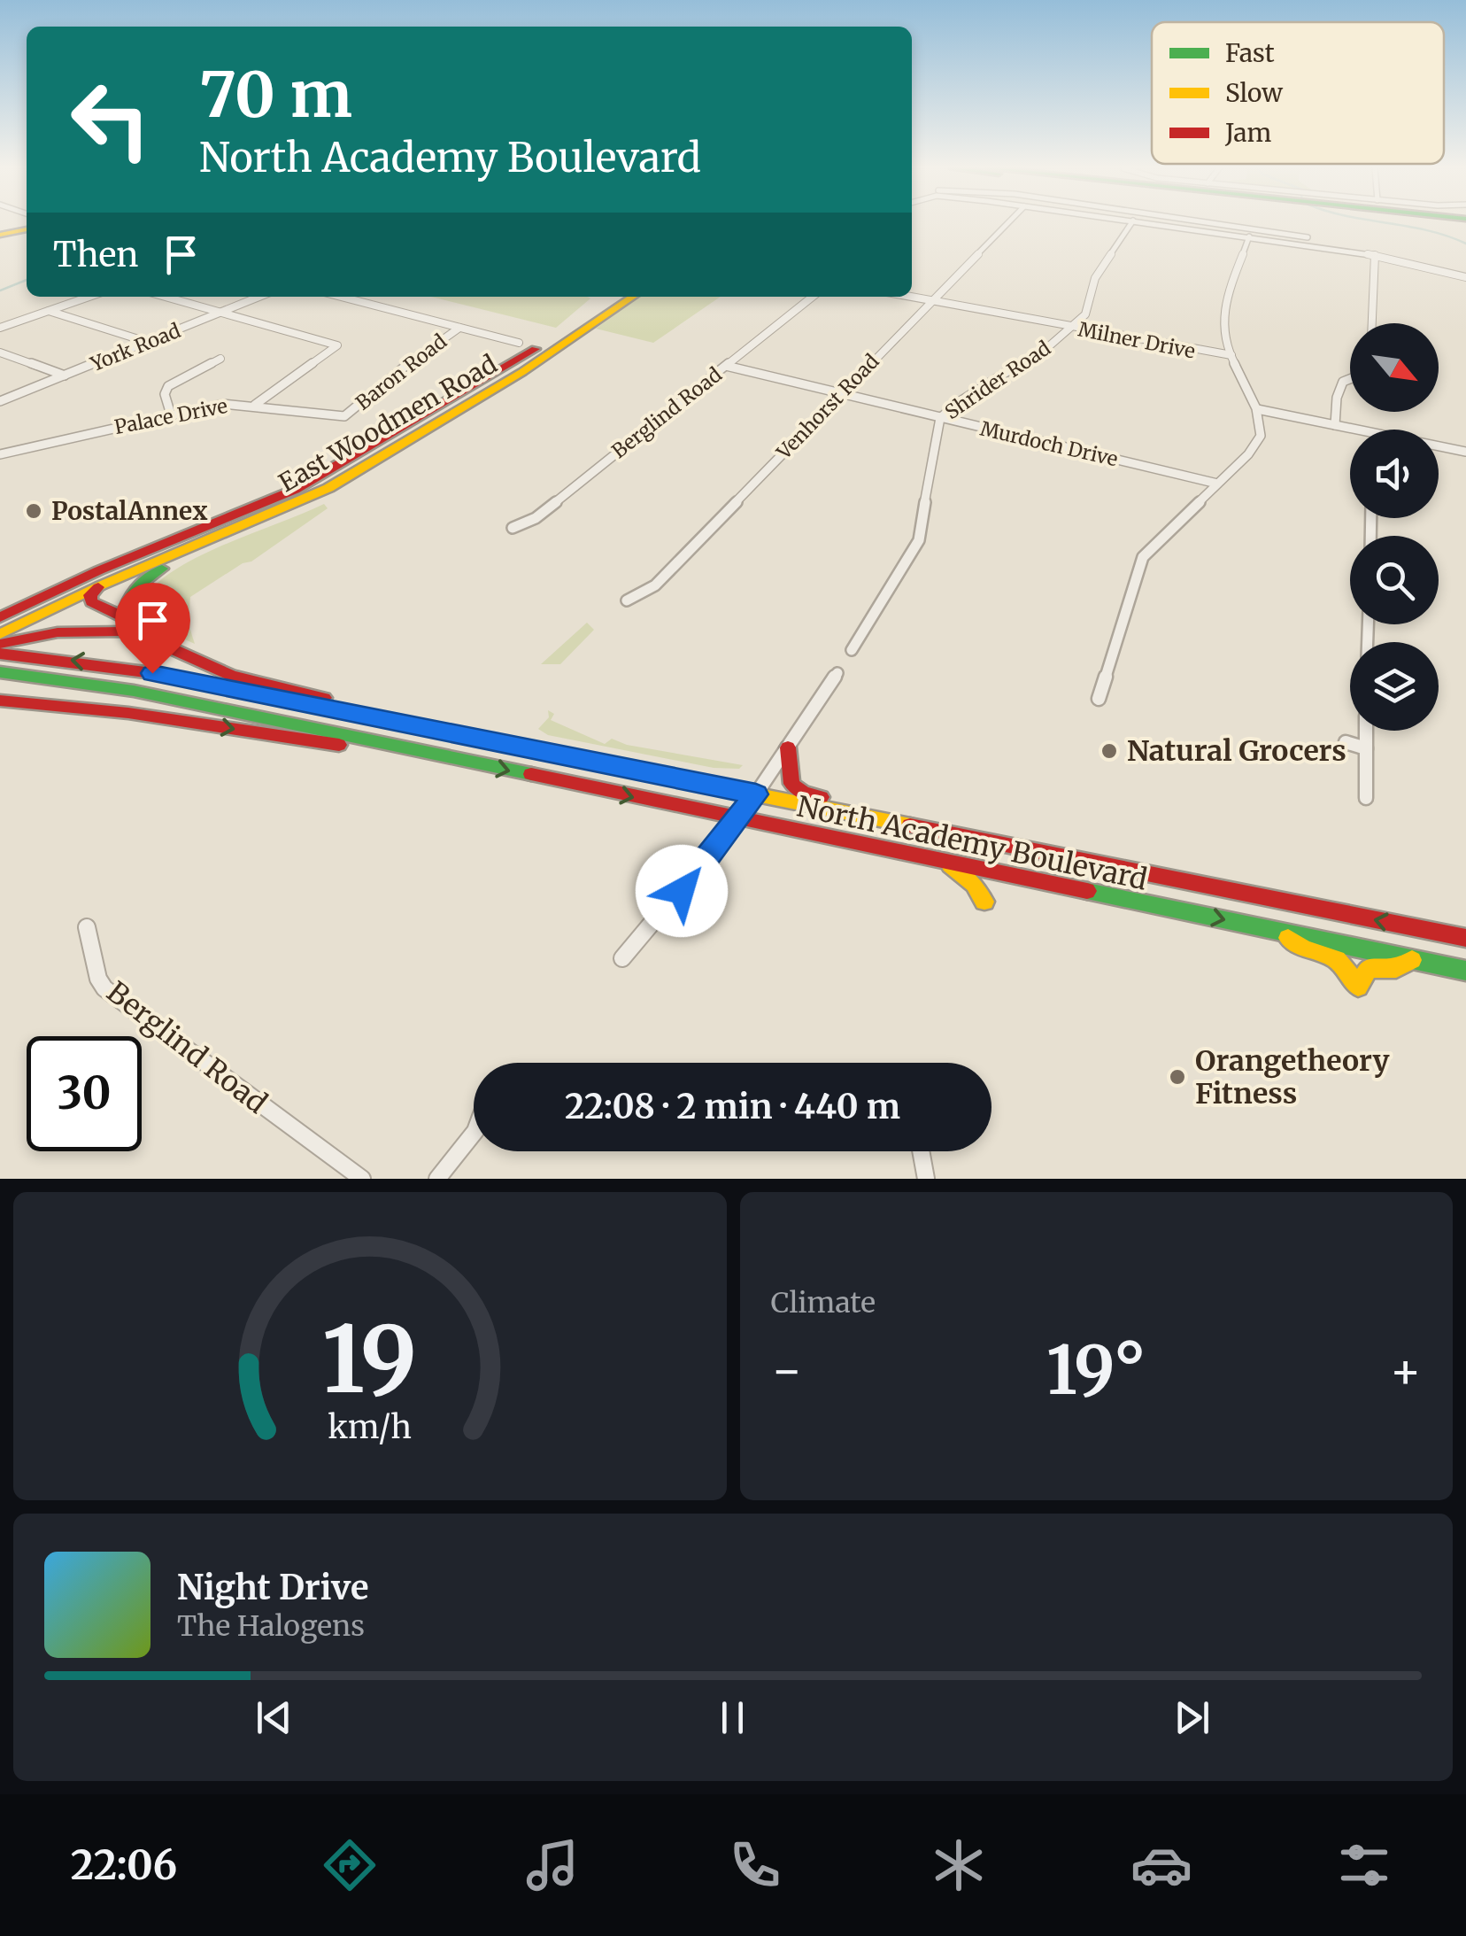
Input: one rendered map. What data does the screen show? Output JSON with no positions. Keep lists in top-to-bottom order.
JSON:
{
  "streets": {
    "main road": ["East Woodmen Road", "North Academy Boulevard"],
    "street": [
      "Milner Drive",
      "York Road",
      "Baron Road",
      "Shrider Road",
      "Venhorst Road",
      "Berglind Road",
      "Palace Drive",
      "Murdoch Drive"
    ]
  },
  "crossings": [
    ["Milner Drive", "Shrider Road"],
    ["Milner Drive", "Venhorst Road"],
    ["Baron Road", "Palace Drive"],
    ["Shrider Road", "Murdoch Drive"],
    ["Venhorst Road", "Murdoch Drive"],
    ["Berglind Road", "Murdoch Drive"]
  ],
  "places": ["PostalAnnex", "Natural Grocers", "Orangetheory Fitness"],
  "legend": ["Fast", "Slow", "Jam"],
  "north": "bottom right",
  "page": {
    "turn": ["70 m", "North Academy Boulevard"],
    "then": "Then",
    "limit": "30",
    "trip": "22:08 · 2 min · 440 m",
    "tile": "Climate",
    "heat": ["−", "19°", "+"],
    "song": ["Night Drive", "The Halogens"],
    "tabs": "22:06",
    "gauge": ["19", "km/h"]
  }
}
